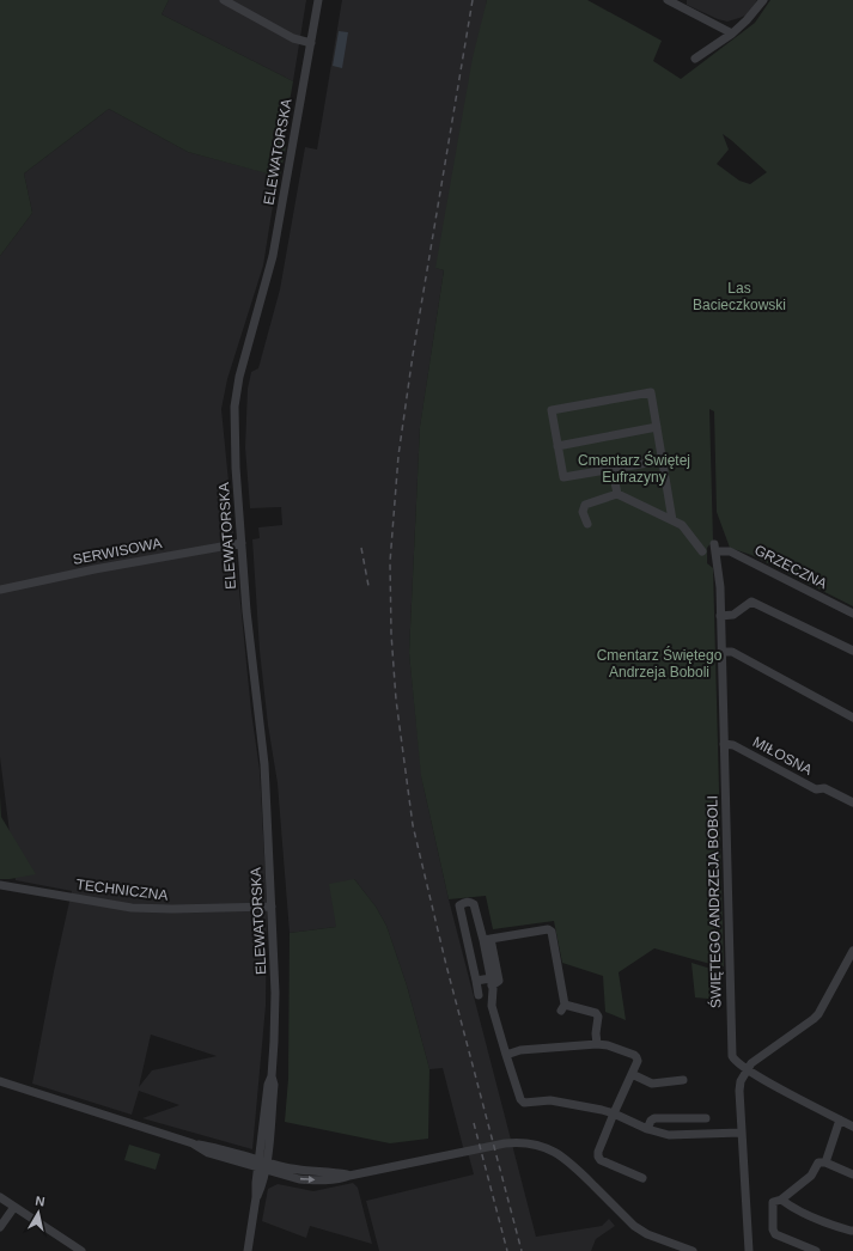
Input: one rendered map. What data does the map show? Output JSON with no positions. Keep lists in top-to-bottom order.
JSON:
{
  "streets": {
    "street": [
      "ELEWATORSKA",
      "SERWISOWA",
      "GRZECZNA",
      "MIŁOSNA",
      "TECHNICZNA",
      "ŚWIĘTEGO ANDRZEJA BOBOLI"
    ]
  },
  "crossings": [
    ["ELEWATORSKA", "SERWISOWA"],
    ["ELEWATORSKA", "TECHNICZNA"],
    ["GRZECZNA", "ŚWIĘTEGO ANDRZEJA BOBOLI"],
    ["MIŁOSNA", "ŚWIĘTEGO ANDRZEJA BOBOLI"]
  ],
  "parks": ["Las Bacieczkowski", "Cmentarz Świętej Eufrazyny", "Cmentarz Świętego Andrzeja Boboli"],
  "north": "top"
}
